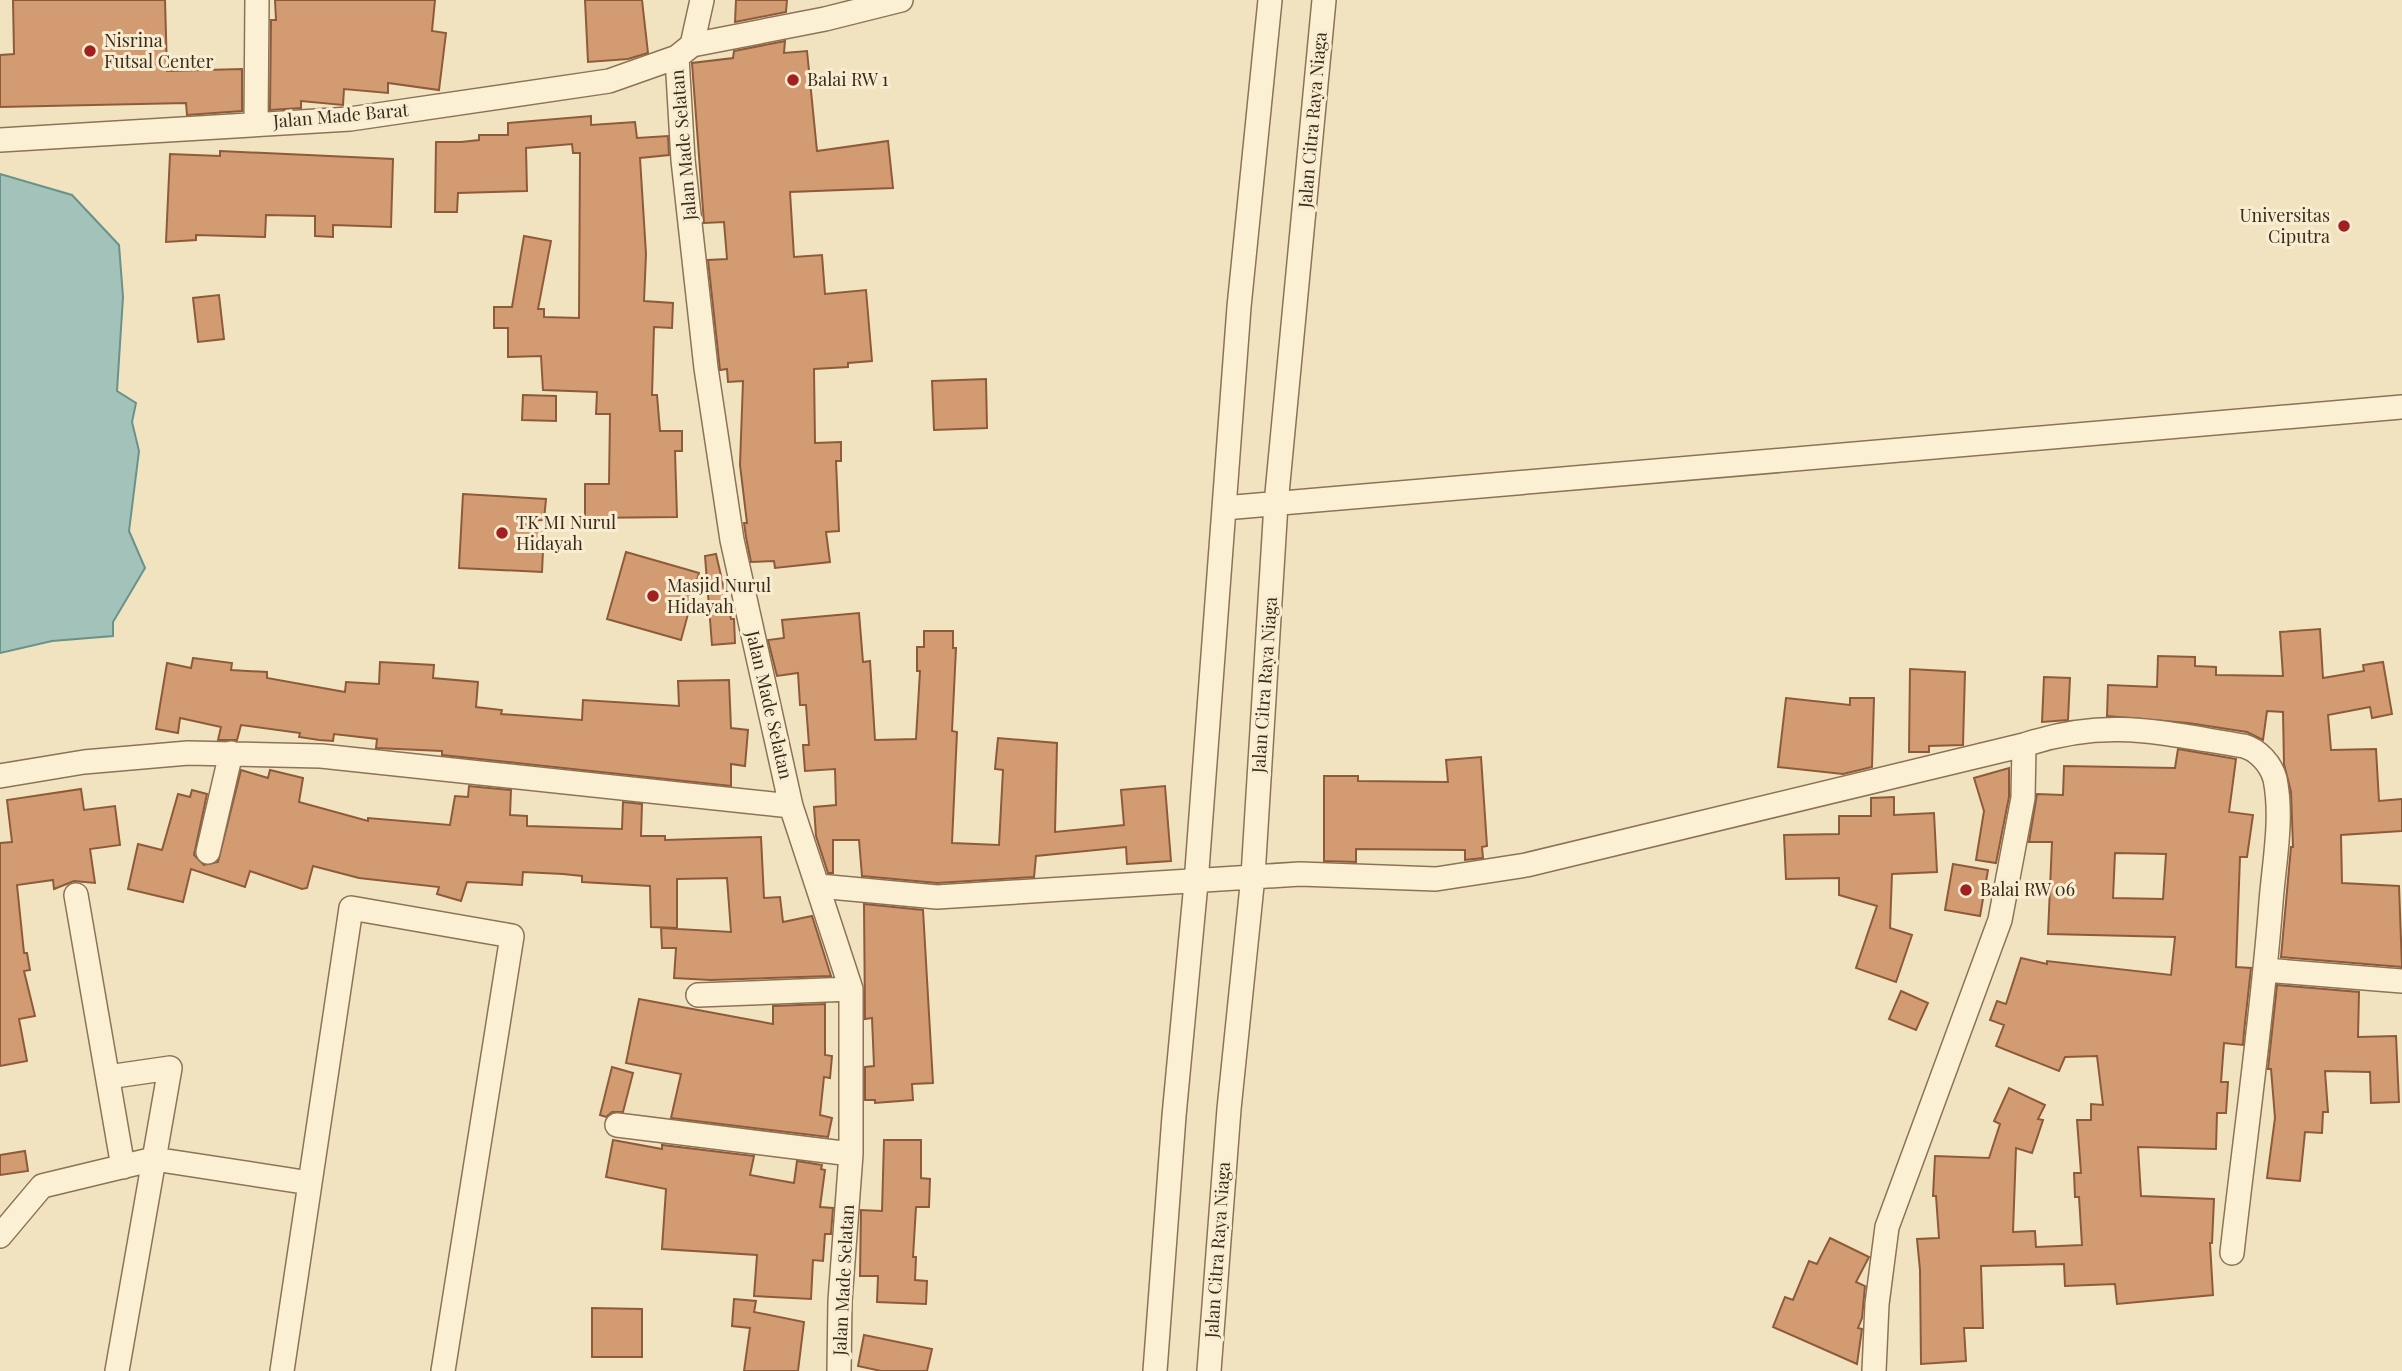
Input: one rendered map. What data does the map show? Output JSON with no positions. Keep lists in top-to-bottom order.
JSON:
{
  "streets": {
    "street": ["Jalan Made Barat", "Jalan Citra Raya Niaga", "Jalan Made Selatan"]
  },
  "crossings": [
    ["Jalan Made Barat", "Jalan Made Selatan"]
  ],
  "places": [
    "Nisrina Futsal Center",
    "Balai RW 1",
    "Universitas Ciputra",
    "TK MI Nurul Hidayah",
    "Masjid Nurul Hidayah",
    "Balai RW 06"
  ]
}
